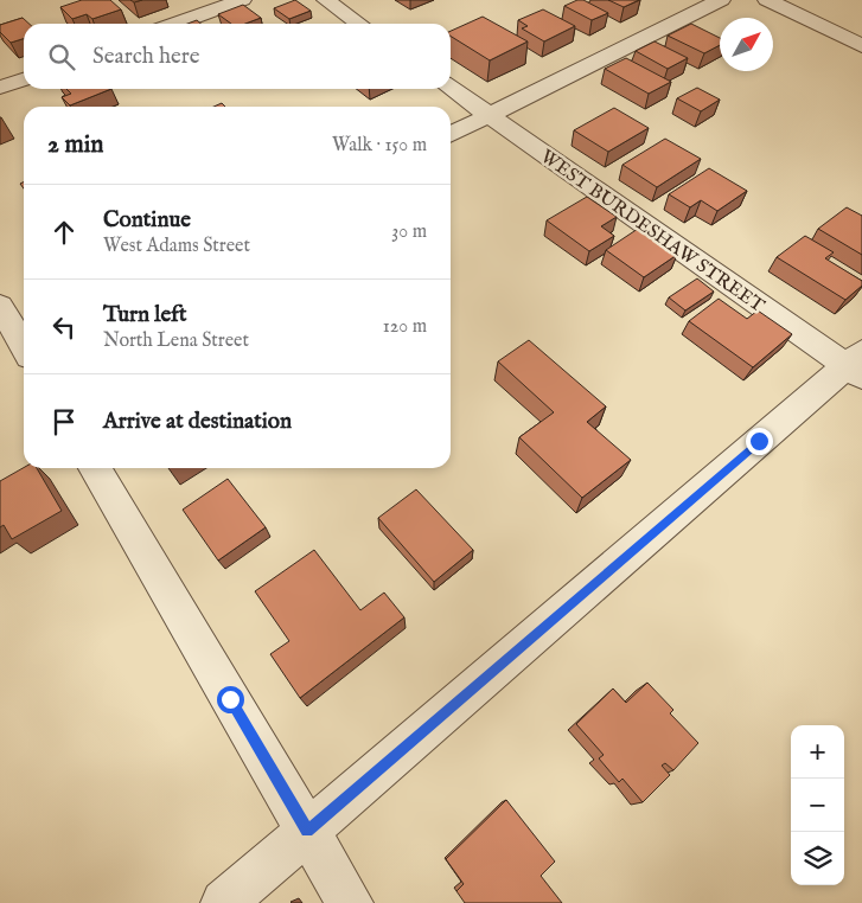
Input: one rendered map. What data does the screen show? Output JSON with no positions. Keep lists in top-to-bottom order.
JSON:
{
  "streets": {
    "street": ["WEST BURDESHAW STREET"]
  },
  "north": "top right",
  "page": {
    "search": "Search here",
    "heading": ["2 min", "Walk · 150 m"],
    "list": [
      ["Continue", "West Adams Street", "30 m"],
      ["Turn left", "North Lena Street", "120 m"],
      "Arrive at destination"
    ],
    "map_buttons": ["+", "−"]
  }
}
